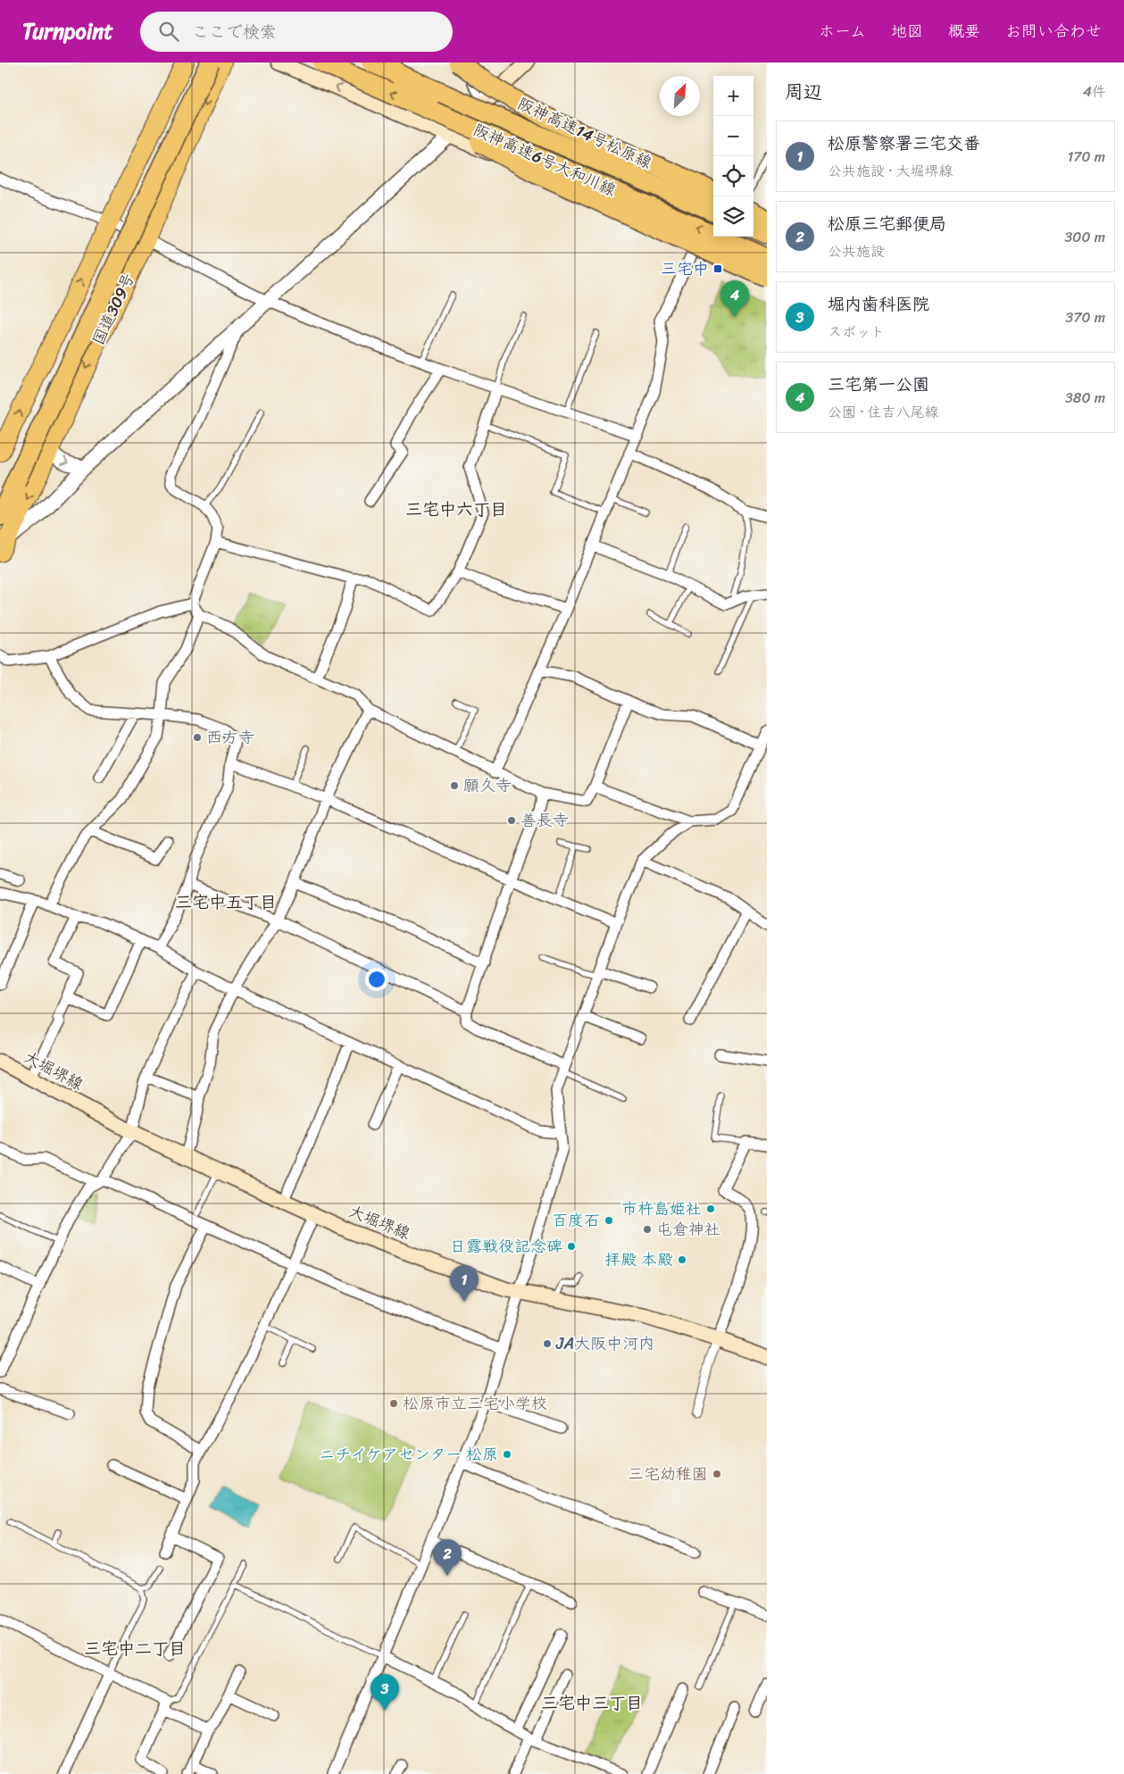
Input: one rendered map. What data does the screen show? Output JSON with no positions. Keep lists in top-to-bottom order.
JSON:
{
  "streets": {
    "highway": ["阪神高速14号松原線", "阪神高速6号大和川線", "国道309号"],
    "main road": ["大堀堺線"]
  },
  "districts": [
    "三宅中六丁目",
    "三宅中五丁目",
    "三宅中二丁目",
    "三宅中三丁目"
  ],
  "places": {
    "transit": ["三宅中"],
    "other": [
      "西方寺",
      "願久寺",
      "善長寺",
      "市杵島姫社",
      "百度石",
      "屯倉神社",
      "日露戦役記念碑",
      "拝殿 本殿",
      "JA大阪中河内",
      "松原市立三宅小学校",
      "ニチイケアセンター 松原",
      "三宅幼稚園"
    ]
  },
  "north": "top right",
  "page": {
    "header": "Turnpoint",
    "search": "ここで検索",
    "nav": [
      "ホーム",
      "地図",
      "概要",
      "お問い合わせ"
    ],
    "heading": ["周辺", "4件"],
    "map_buttons": ["+", "−"],
    "list": [
      {
        "mark": "1",
        "name": "松原警察署三宅交番",
        "note": "公共施設 · 大堀堺線",
        "value": "170 m"
      },
      {
        "mark": "2",
        "name": "松原三宅郵便局",
        "note": "公共施設",
        "value": "300 m"
      },
      {
        "mark": "3",
        "name": "堀内歯科医院",
        "note": "スポット",
        "value": "370 m"
      },
      {
        "mark": "4",
        "name": "三宅第一公園",
        "note": "公園 · 住吉八尾線",
        "value": "380 m"
      }
    ],
    "pins": [
      "4",
      "1",
      "2",
      "3"
    ]
  }
}
